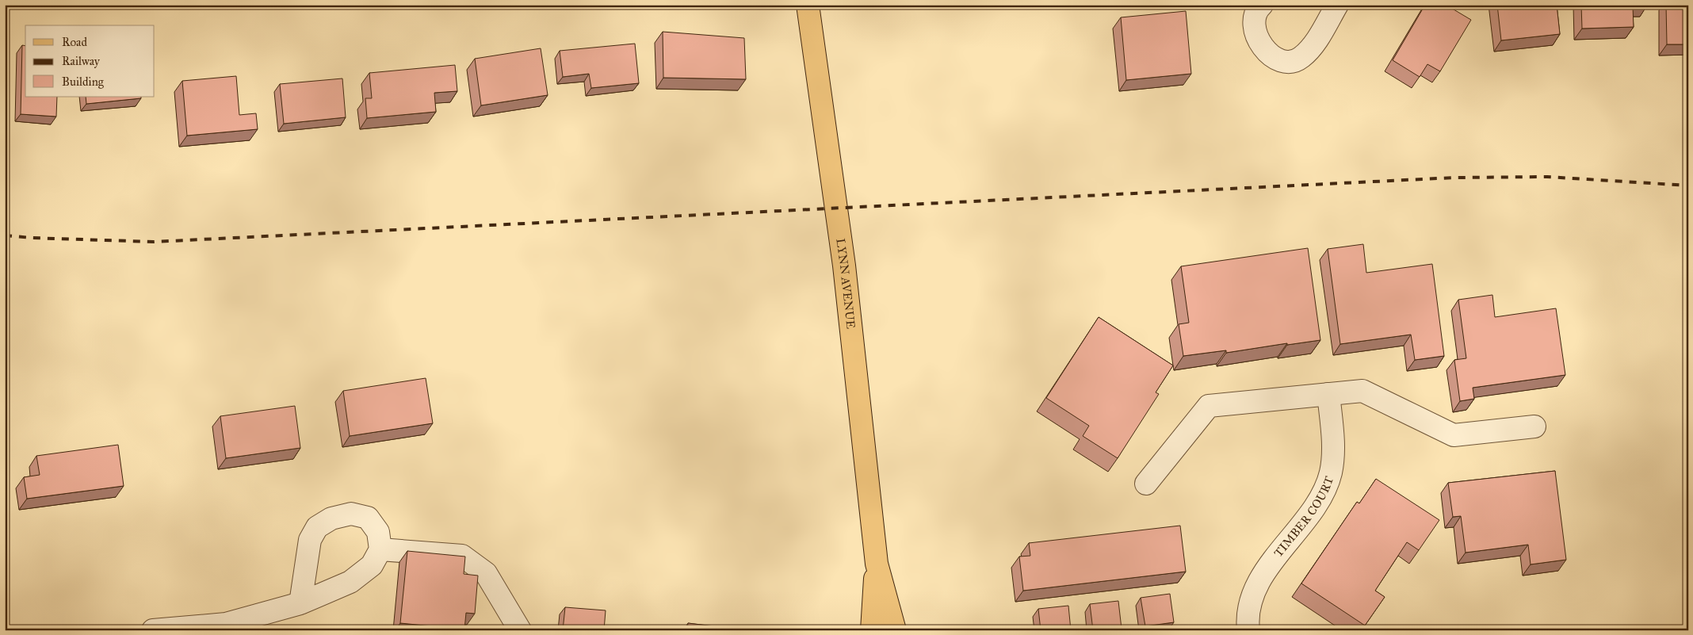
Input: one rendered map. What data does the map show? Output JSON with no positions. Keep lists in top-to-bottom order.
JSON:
{
  "streets": {
    "main road": ["LYNN AVENUE"],
    "street": ["TIMBER COURT"]
  },
  "legend": ["Road", "Railway", "Building"]
}
